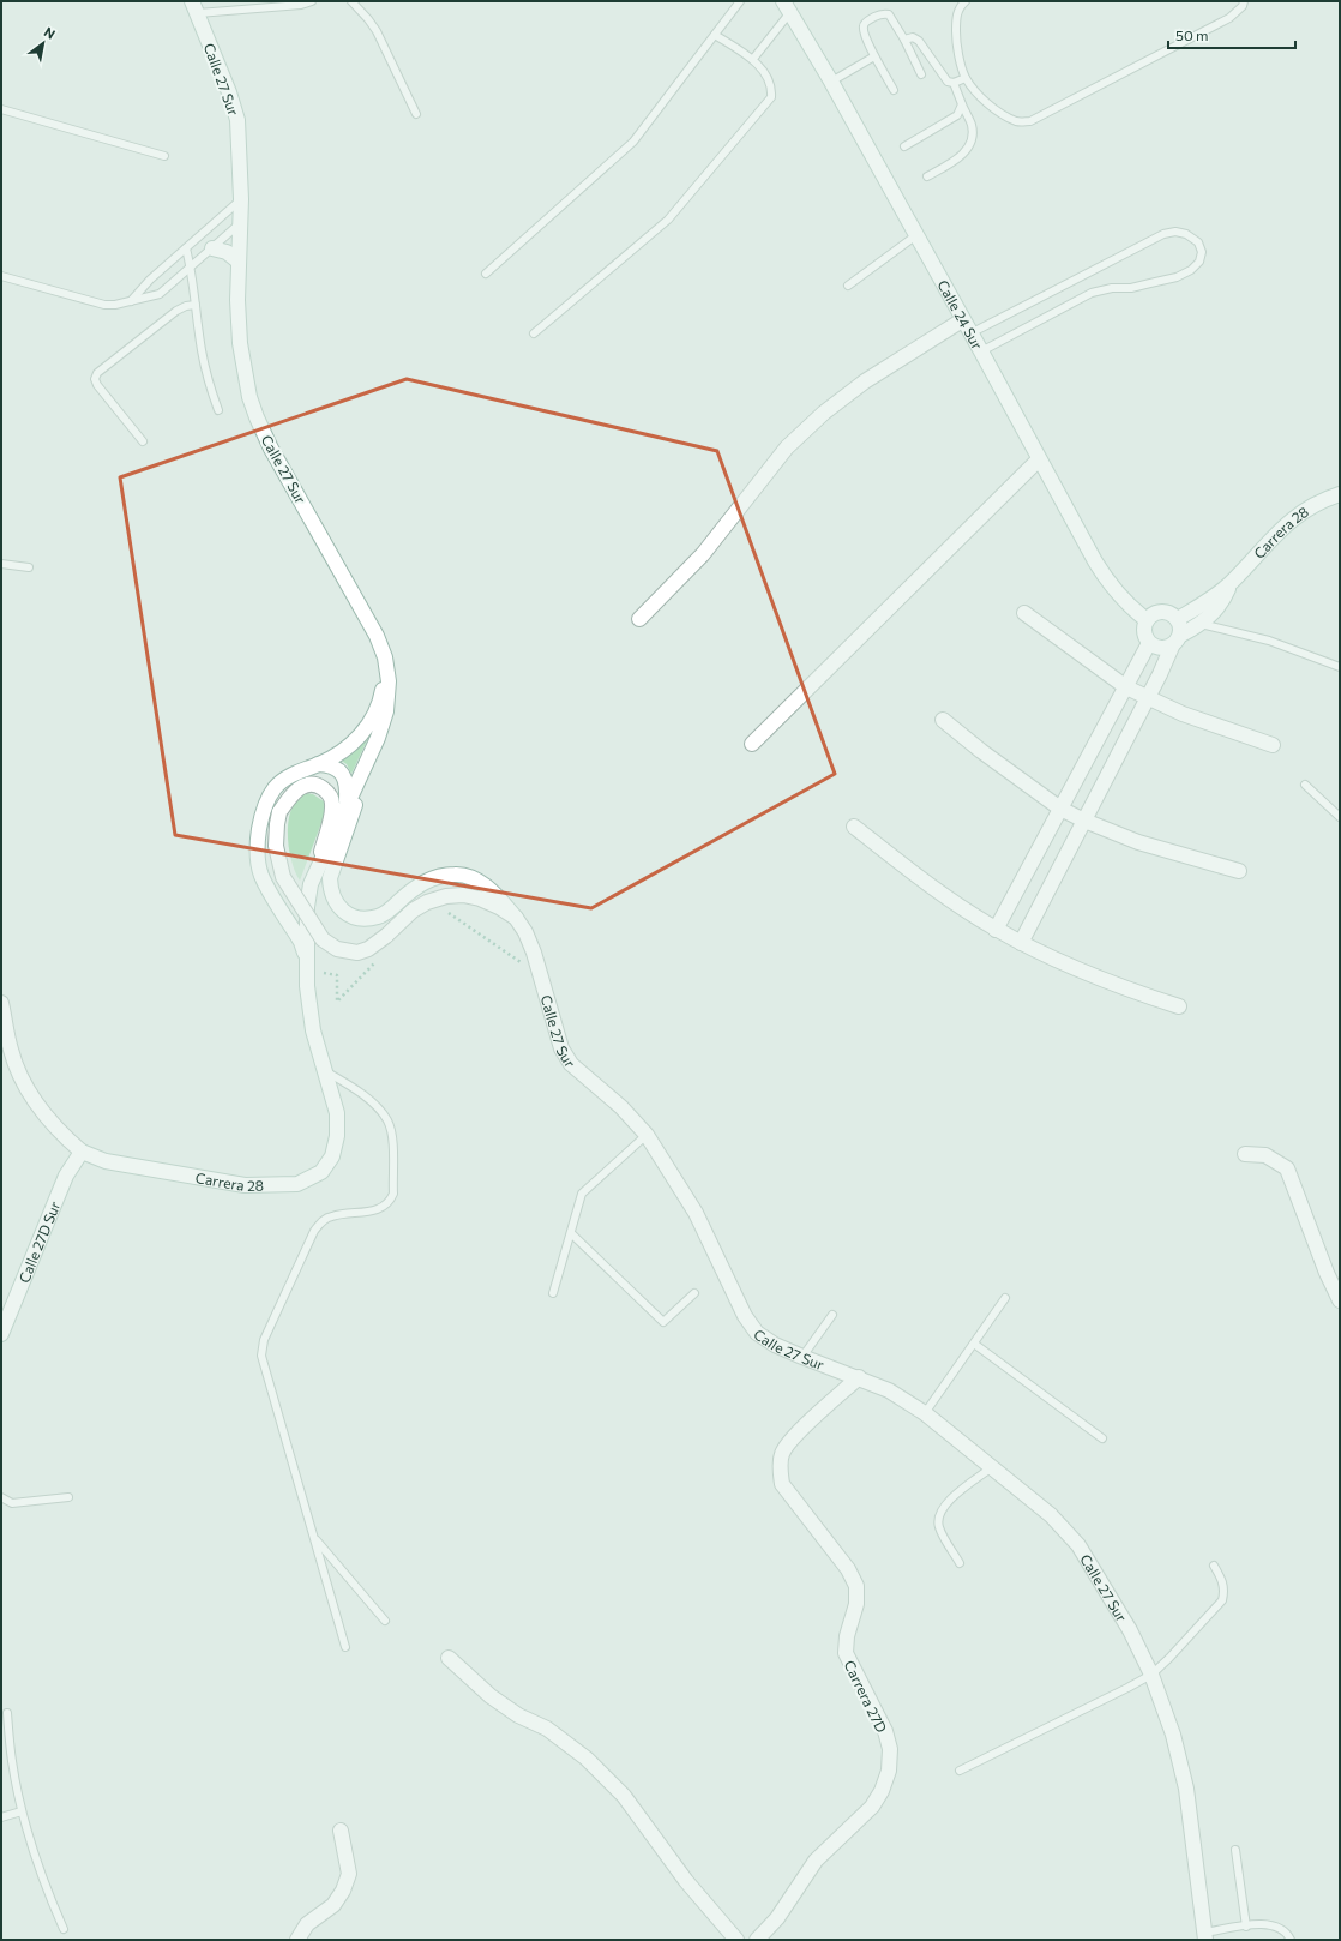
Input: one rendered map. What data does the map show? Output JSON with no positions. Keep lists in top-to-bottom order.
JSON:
{
  "streets": {
    "street": [
      "Calle 27 Sur",
      "Calle 24 Sur",
      "Carrera 28",
      "Calle 27D Sur",
      "Carrera 27D"
    ]
  },
  "crossings": [
    ["Calle 27 Sur", "Carrera 28"],
    ["Calle 27 Sur", "Carrera 27D"],
    ["Calle 24 Sur", "Carrera 28"],
    ["Carrera 28", "Calle 27D Sur"]
  ],
  "scale_bar": "50 m",
  "north": "top right"
}
